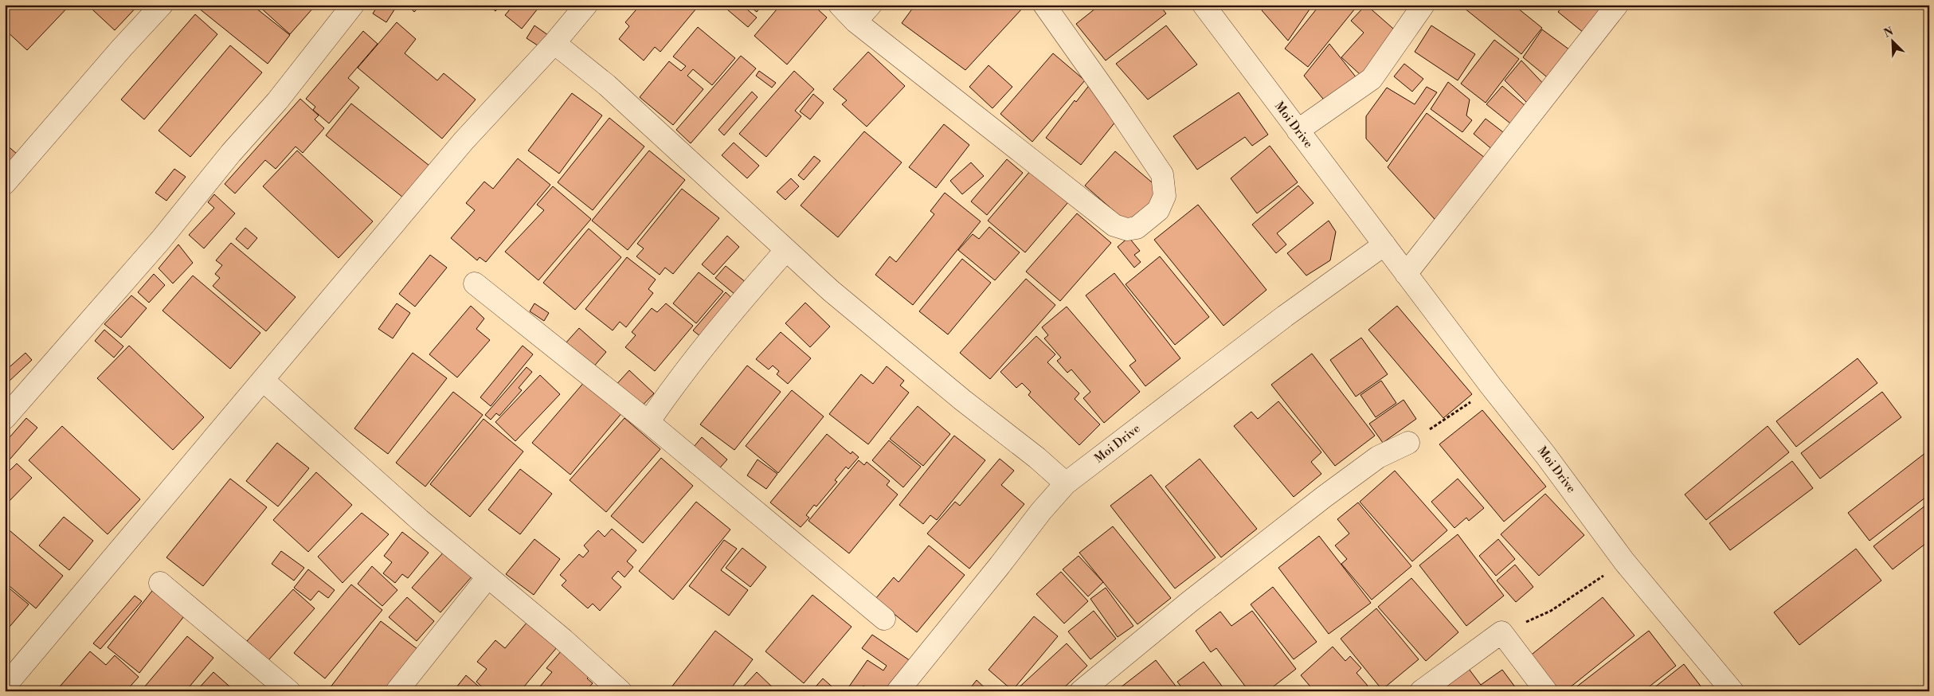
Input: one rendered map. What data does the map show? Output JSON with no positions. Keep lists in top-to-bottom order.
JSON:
{
  "streets": {
    "street": ["Moi Drive"]
  },
  "north": "top left"
}
